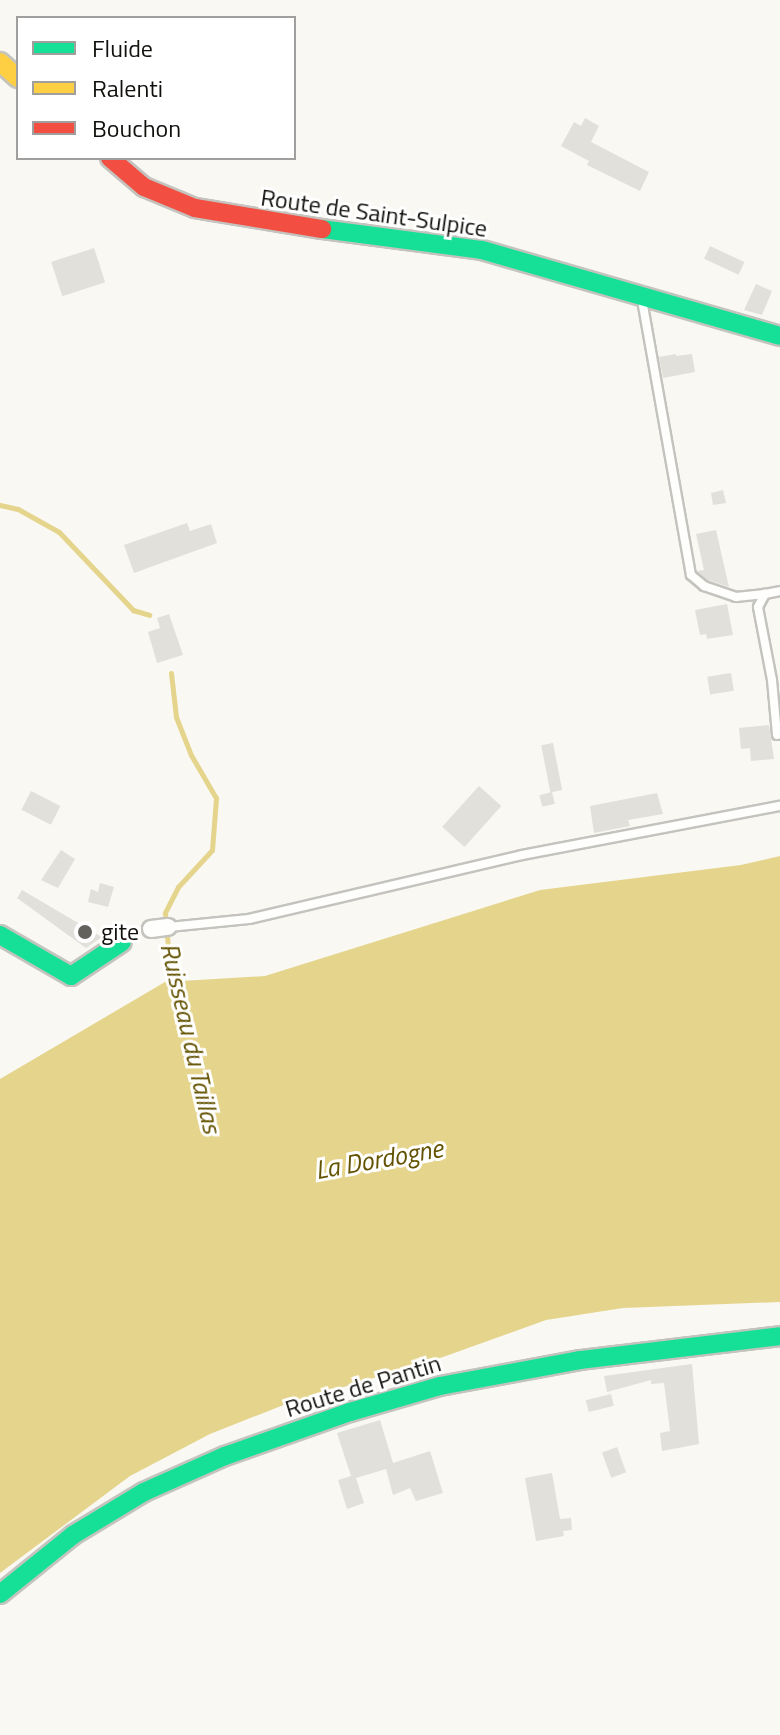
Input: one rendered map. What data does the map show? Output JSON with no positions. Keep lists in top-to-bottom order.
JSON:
{
  "streets": {
    "street": ["Route de Saint-Sulpice", "Route de Pantin"]
  },
  "water": ["Ruisseau du Taillas", "La Dordogne"],
  "places": ["gite"],
  "legend": ["Fluide", "Ralenti", "Bouchon"]
}
